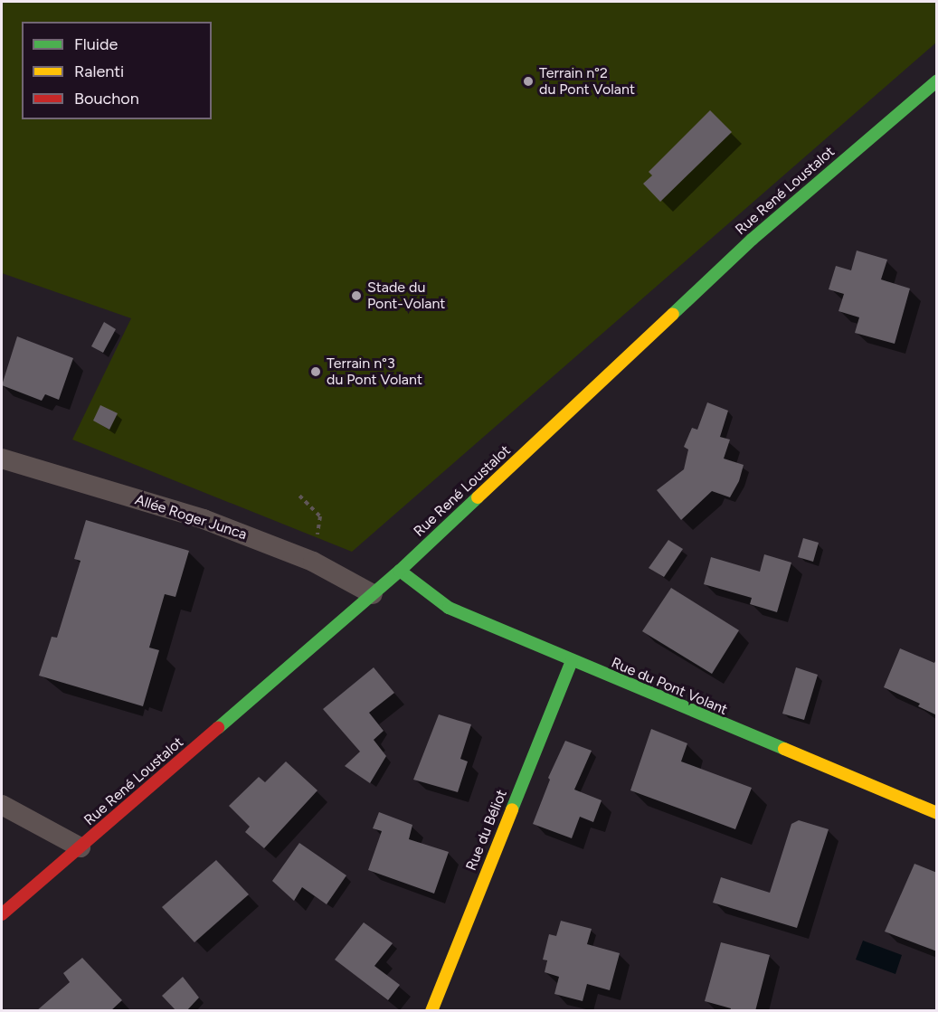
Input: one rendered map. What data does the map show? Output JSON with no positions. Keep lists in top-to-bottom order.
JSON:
{
  "streets": {
    "street": ["Rue René Loustalot", "Rue du Pont Volant", "Rue du Béliot"],
    "lane": ["Allée Roger Junca"]
  },
  "crossings": [
    ["Rue René Loustalot", "Allée Roger Junca"],
    ["Rue René Loustalot", "Rue du Pont Volant"],
    ["Rue du Pont Volant", "Rue du Béliot"]
  ],
  "places": ["Terrain n°2 du Pont Volant", "Stade du Pont-Volant", "Terrain n°3 du Pont Volant"],
  "legend": ["Fluide", "Ralenti", "Bouchon"]
}
